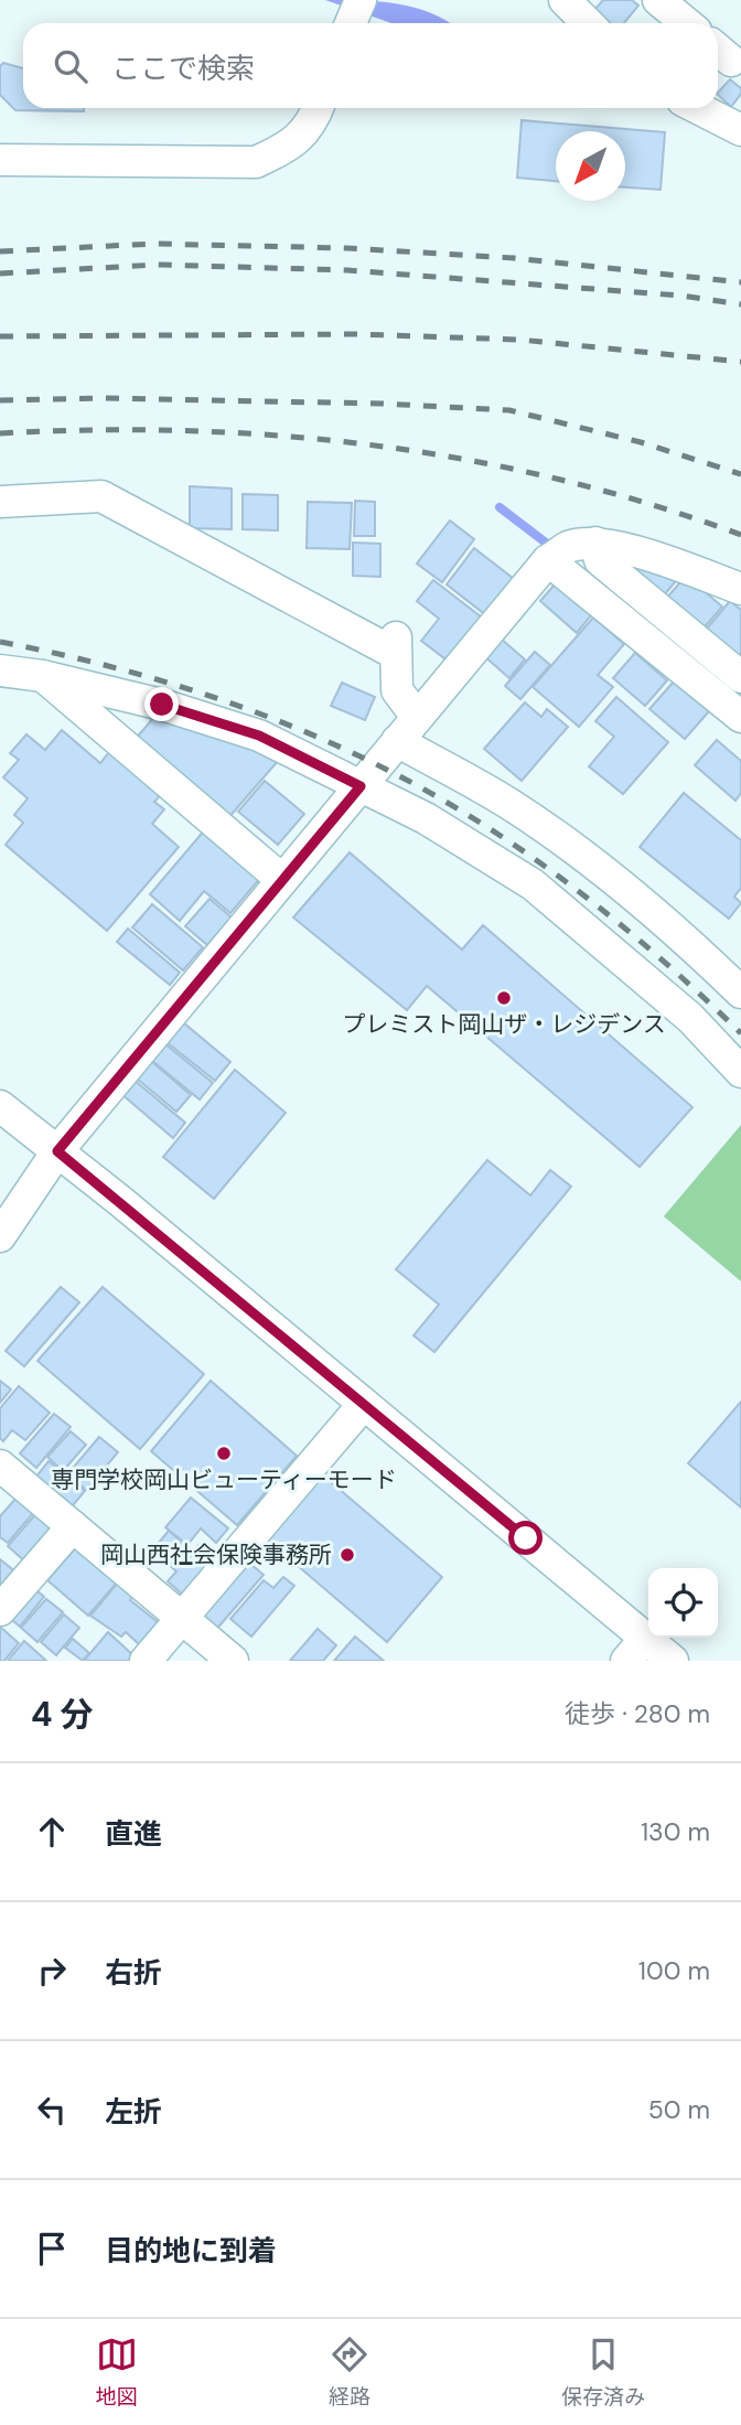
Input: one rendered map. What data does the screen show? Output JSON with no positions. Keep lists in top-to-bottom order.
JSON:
{
  "places": ["プレミスト岡山ザ・レジデンス", "専門学校岡山ビューティーモード", "岡山西社会保険事務所"],
  "north": "bottom left",
  "page": {
    "search": "ここで検索",
    "heading": ["4 分", "徒歩 · 280 m"],
    "list": [
      ["直進", "130 m"],
      ["右折", "100 m"],
      ["左折", "50 m"],
      "目的地に到着"
    ],
    "nav": ["地図", "経路", "保存済み"]
  }
}
